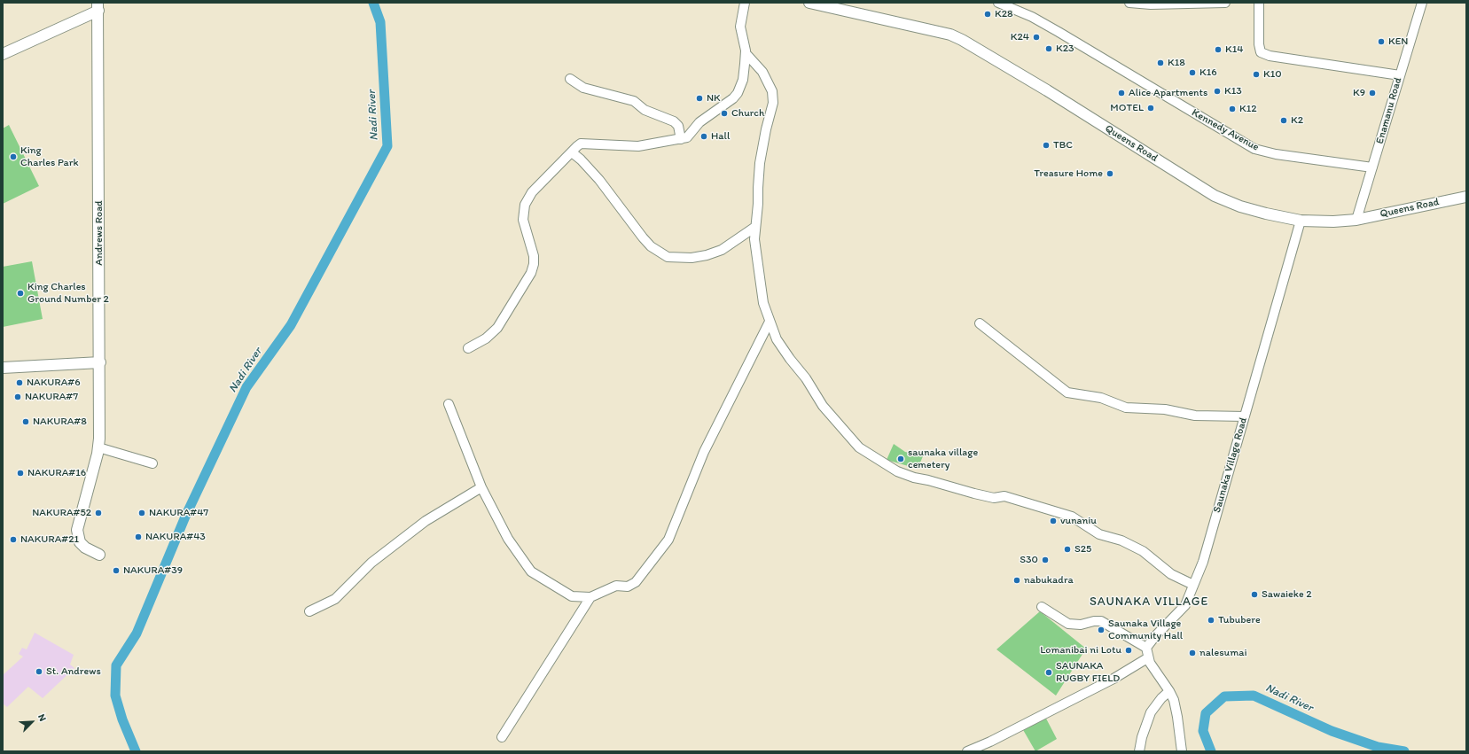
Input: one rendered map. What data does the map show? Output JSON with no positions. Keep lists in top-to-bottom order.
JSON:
{
  "streets": {
    "main road": ["Queens Road", "Andrews Road"],
    "street": ["Enamanu Road", "Kennedy Avenue", "Saunaka Village Road"]
  },
  "crossings": [
    ["Enamanu Road", "Kennedy Avenue"],
    ["Enamanu Road", "Queens Road"],
    ["Queens Road", "Saunaka Village Road"]
  ],
  "districts": ["SAUNAKA VILLAGE"],
  "water": ["Nadi River"],
  "places": [
    "K28",
    "K24",
    "KEN",
    "K23",
    "K14",
    "K18",
    "K16",
    "K10",
    "K13",
    "Alice Apartments",
    "K9",
    "NK",
    "MOTEL",
    "K12",
    "Church",
    "K2",
    "Hall",
    "TBC",
    "King Charles Park",
    "Treasure Home",
    "King Charles Ground Number 2",
    "NAKURA#6",
    "NAKURA#7",
    "NAKURA#8",
    "saunaka village cemetery",
    "NAKURA#16",
    "NAKURA#52",
    "NAKURA#47",
    "vunaniu",
    "NAKURA#43",
    "NAKURA#21",
    "S25",
    "S30",
    "NAKURA#39",
    "nabukadra",
    "Sawaieke 2",
    "Tububere",
    "Saunaka Village Community Hall",
    "Lomanibai ni Lotu",
    "nalesumai",
    "St. Andrews",
    "SAUNAKA RUGBY FIELD"
  ],
  "north": "top right"
}
